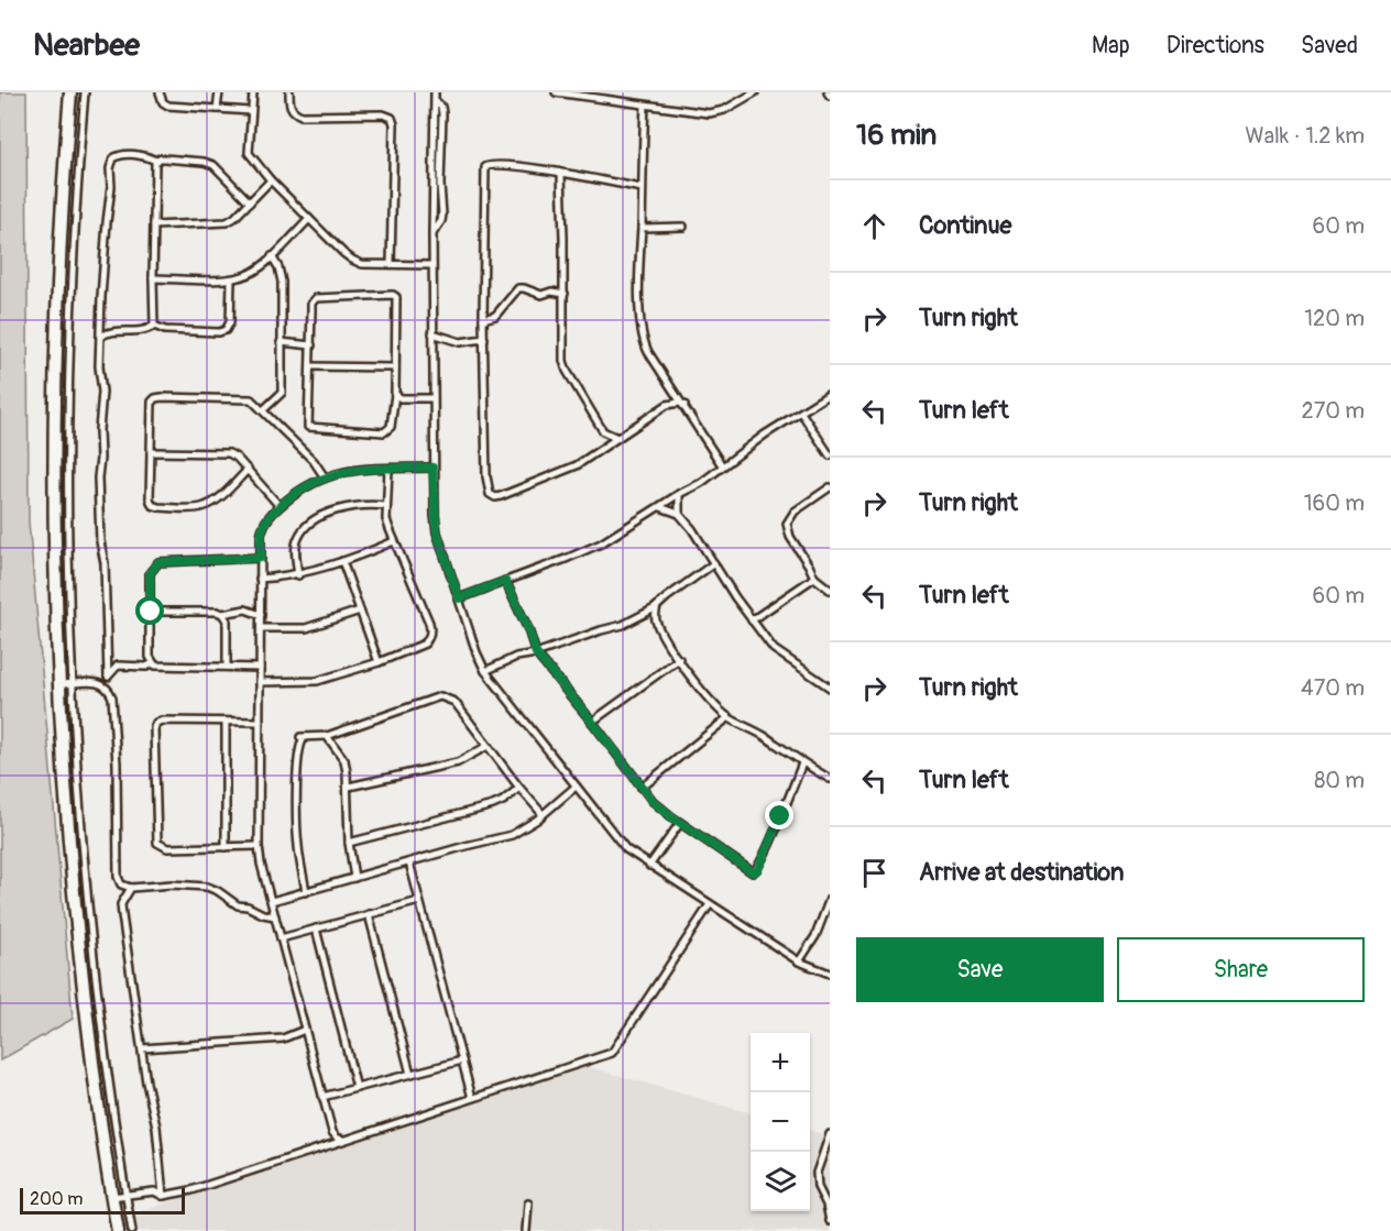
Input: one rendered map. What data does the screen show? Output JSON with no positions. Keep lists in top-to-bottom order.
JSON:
{
  "scale_bar": "200 m",
  "page": {
    "header": "Nearbee",
    "nav": ["Map", "Directions", "Saved"],
    "heading": ["16 min", "Walk · 1.2 km"],
    "list": [
      ["Continue", "60 m"],
      ["Turn right", "120 m"],
      ["Turn left", "270 m"],
      ["Turn right", "160 m"],
      ["Turn left", "60 m"],
      ["Turn right", "470 m"],
      ["Turn left", "80 m"],
      "Arrive at destination"
    ],
    "buttons": ["Save", "Share"],
    "map_buttons": ["+", "−"],
    "scale": "200 m"
  }
}
